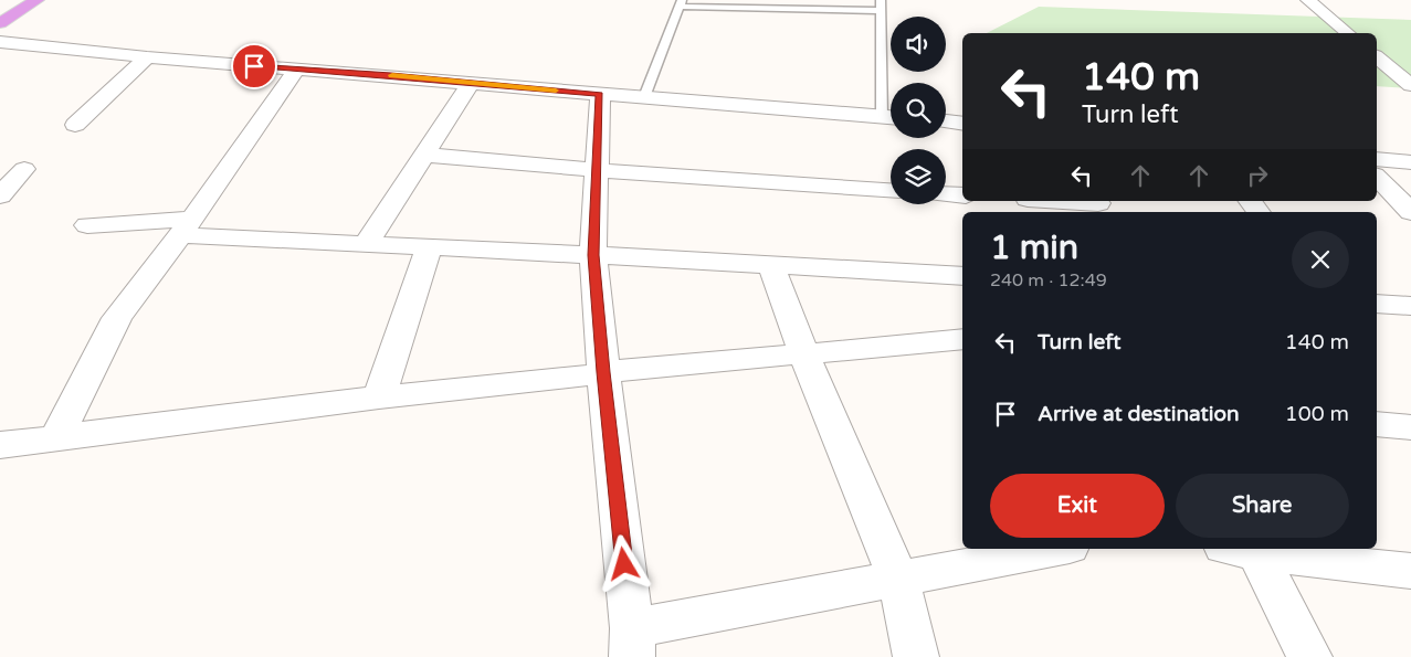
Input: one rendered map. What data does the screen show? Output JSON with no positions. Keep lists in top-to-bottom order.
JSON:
{
  "page": {
    "turn": ["140 m", "Turn left"],
    "heading": ["1 min", "240 m · 12:49"],
    "list": [
      {
        "name": "Turn left",
        "value": "140 m"
      },
      {
        "name": "Arrive at destination",
        "value": "100 m"
      }
    ],
    "buttons": ["Exit", "Share"]
  }
}
